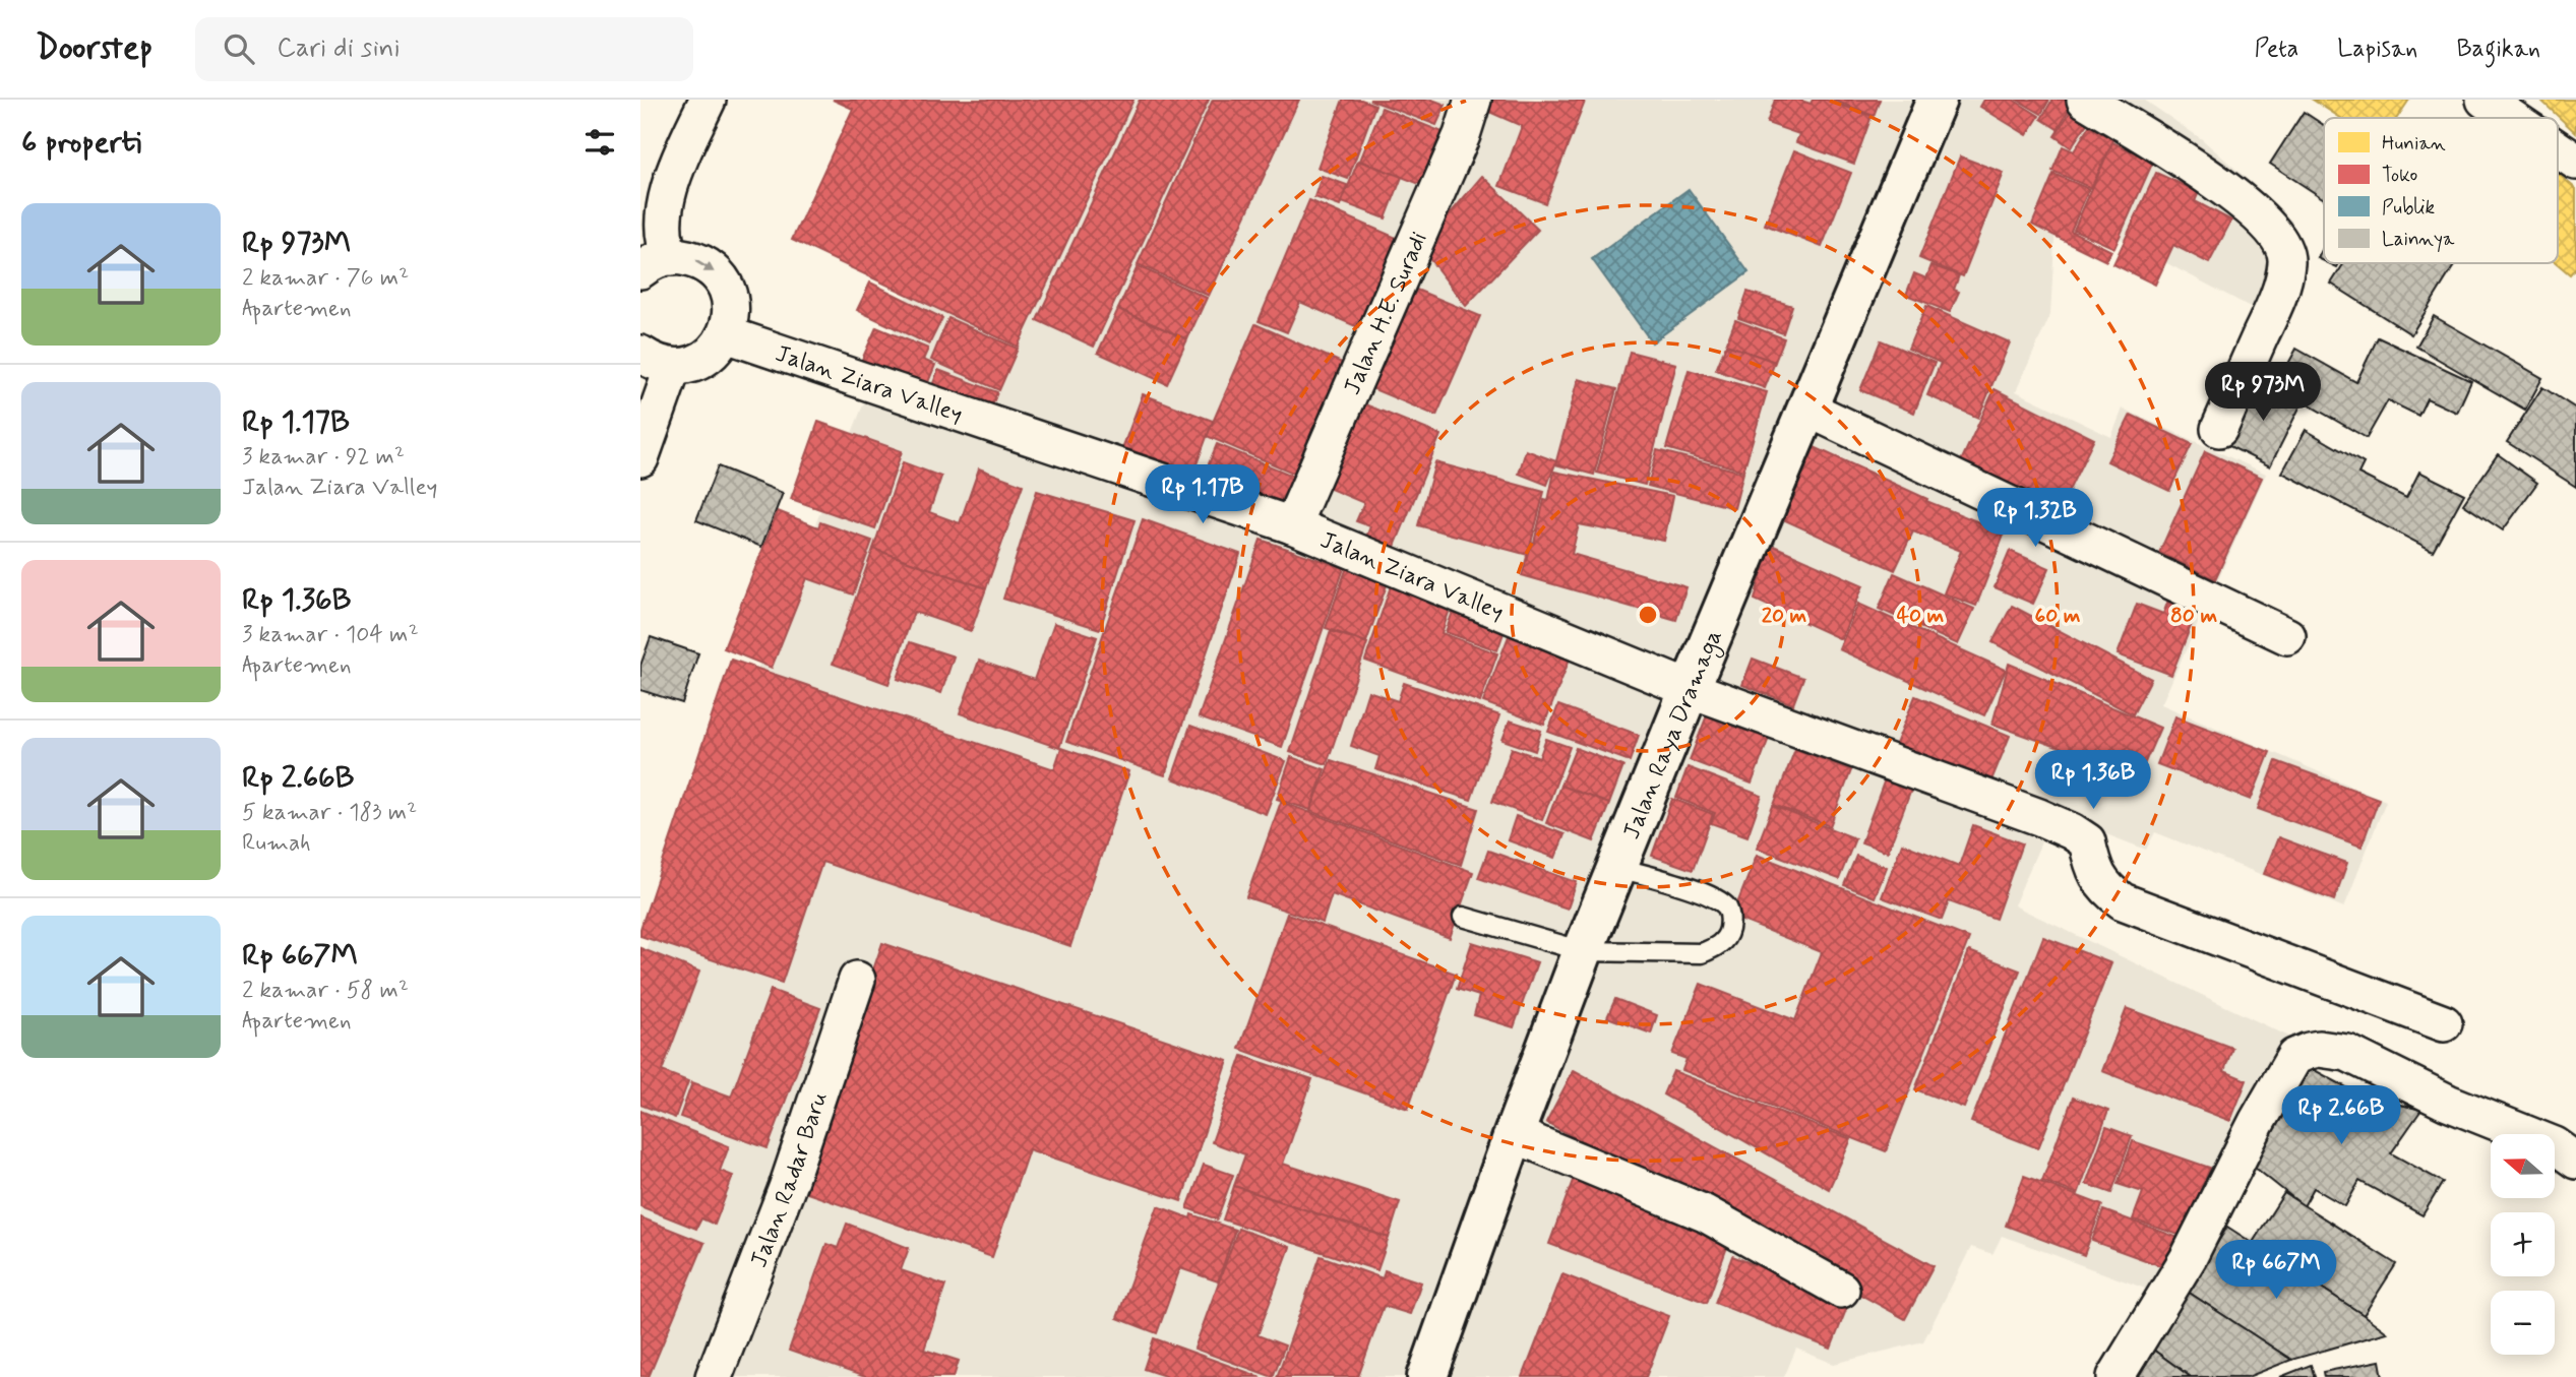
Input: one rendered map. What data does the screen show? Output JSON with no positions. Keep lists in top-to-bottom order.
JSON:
{
  "streets": {
    "highway": ["Jalan Raya Dramaga"],
    "street": ["Jalan H.E. Suradi", "Jalan Ziara Valley", "Jalan Radar Baru"]
  },
  "crossings": [
    ["Jalan H.E. Suradi", "Jalan Ziara Valley"],
    ["Jalan Ziara Valley", "Jalan Raya Dramaga"]
  ],
  "legend": [
    "Hunian",
    "Toko",
    "Publik",
    "Lainnya"
  ],
  "north": "left",
  "page": {
    "header": "Doorstep",
    "search": "Cari di sini",
    "nav": ["Peta", "Lapisan", "Bagikan"],
    "heading": "6 properti",
    "list": [
      {
        "name": "Rp 973M",
        "note": "2 kamar · 76 m² · Apartemen"
      },
      {
        "name": "Rp 1.17B",
        "note": "3 kamar · 92 m² · Jalan Ziara Valley"
      },
      {
        "name": "Rp 1.36B",
        "note": "3 kamar · 104 m² · Apartemen"
      },
      {
        "name": "Rp 2.66B",
        "note": "5 kamar · 183 m² · Rumah"
      },
      {
        "name": "Rp 667M",
        "note": "2 kamar · 58 m² · Apartemen"
      }
    ],
    "price": [
      "Rp 973M",
      "Rp 1.17B",
      "Rp 1.32B",
      "Rp 1.36B",
      "Rp 2.66B",
      "Rp 667M"
    ],
    "map_buttons": ["+", "−"]
  },
  "rings": [
    "20 m",
    "40 m",
    "60 m",
    "80 m"
  ]
}
